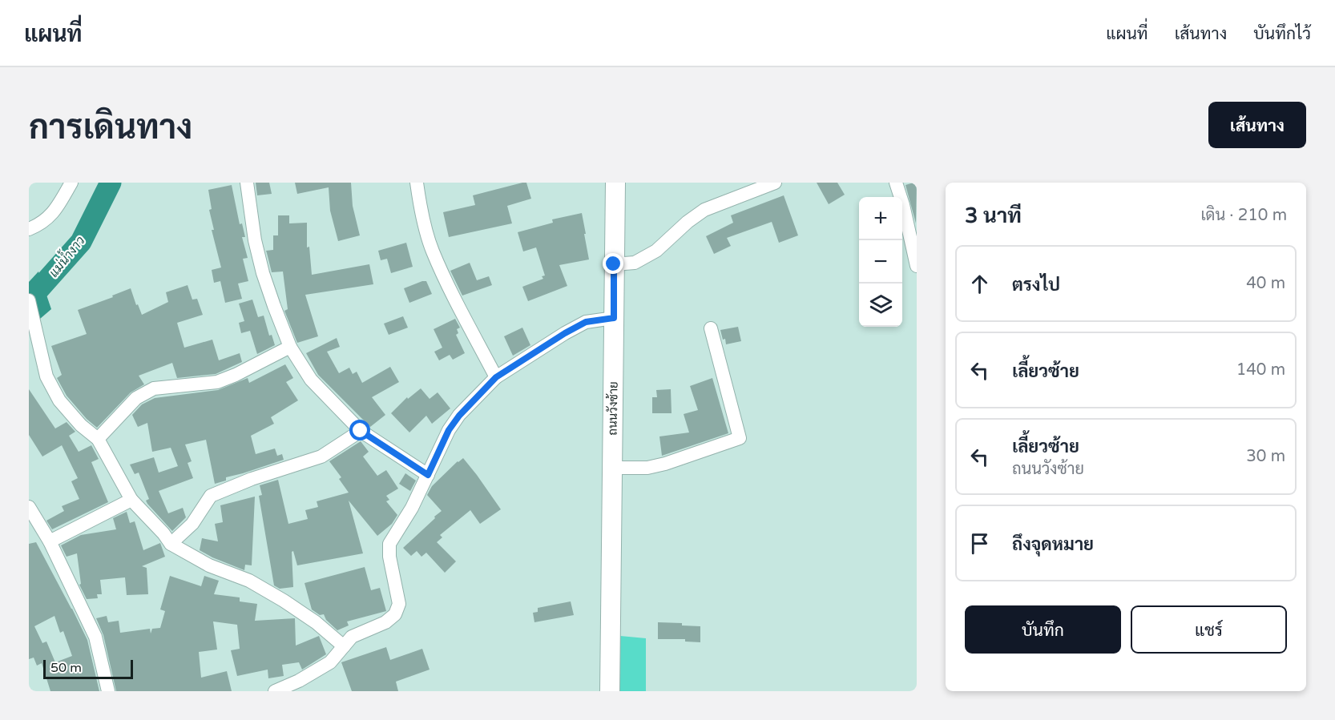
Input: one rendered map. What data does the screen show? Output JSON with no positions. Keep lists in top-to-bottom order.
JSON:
{
  "streets": {
    "main road": ["ถนนวังซ้าย"]
  },
  "water": ["แม่น้ำงาว"],
  "scale_bar": "50 m",
  "page": {
    "header": "แผนที่",
    "nav": ["แผนที่", "เส้นทาง", "บันทึกไว้"],
    "buttons": [
      "เส้นทาง",
      ["บันทึก", "แชร์"]
    ],
    "title": "การเดินทาง",
    "heading": ["3 นาที", "เดิน · 210 m"],
    "map_buttons": ["+", "−"],
    "list": [
      ["ตรงไป", "40 m"],
      ["เลี้ยวซ้าย", "140 m"],
      ["เลี้ยวซ้าย", "ถนนวังซ้าย", "30 m"],
      "ถึงจุดหมาย"
    ],
    "scale": "50 m"
  }
}
